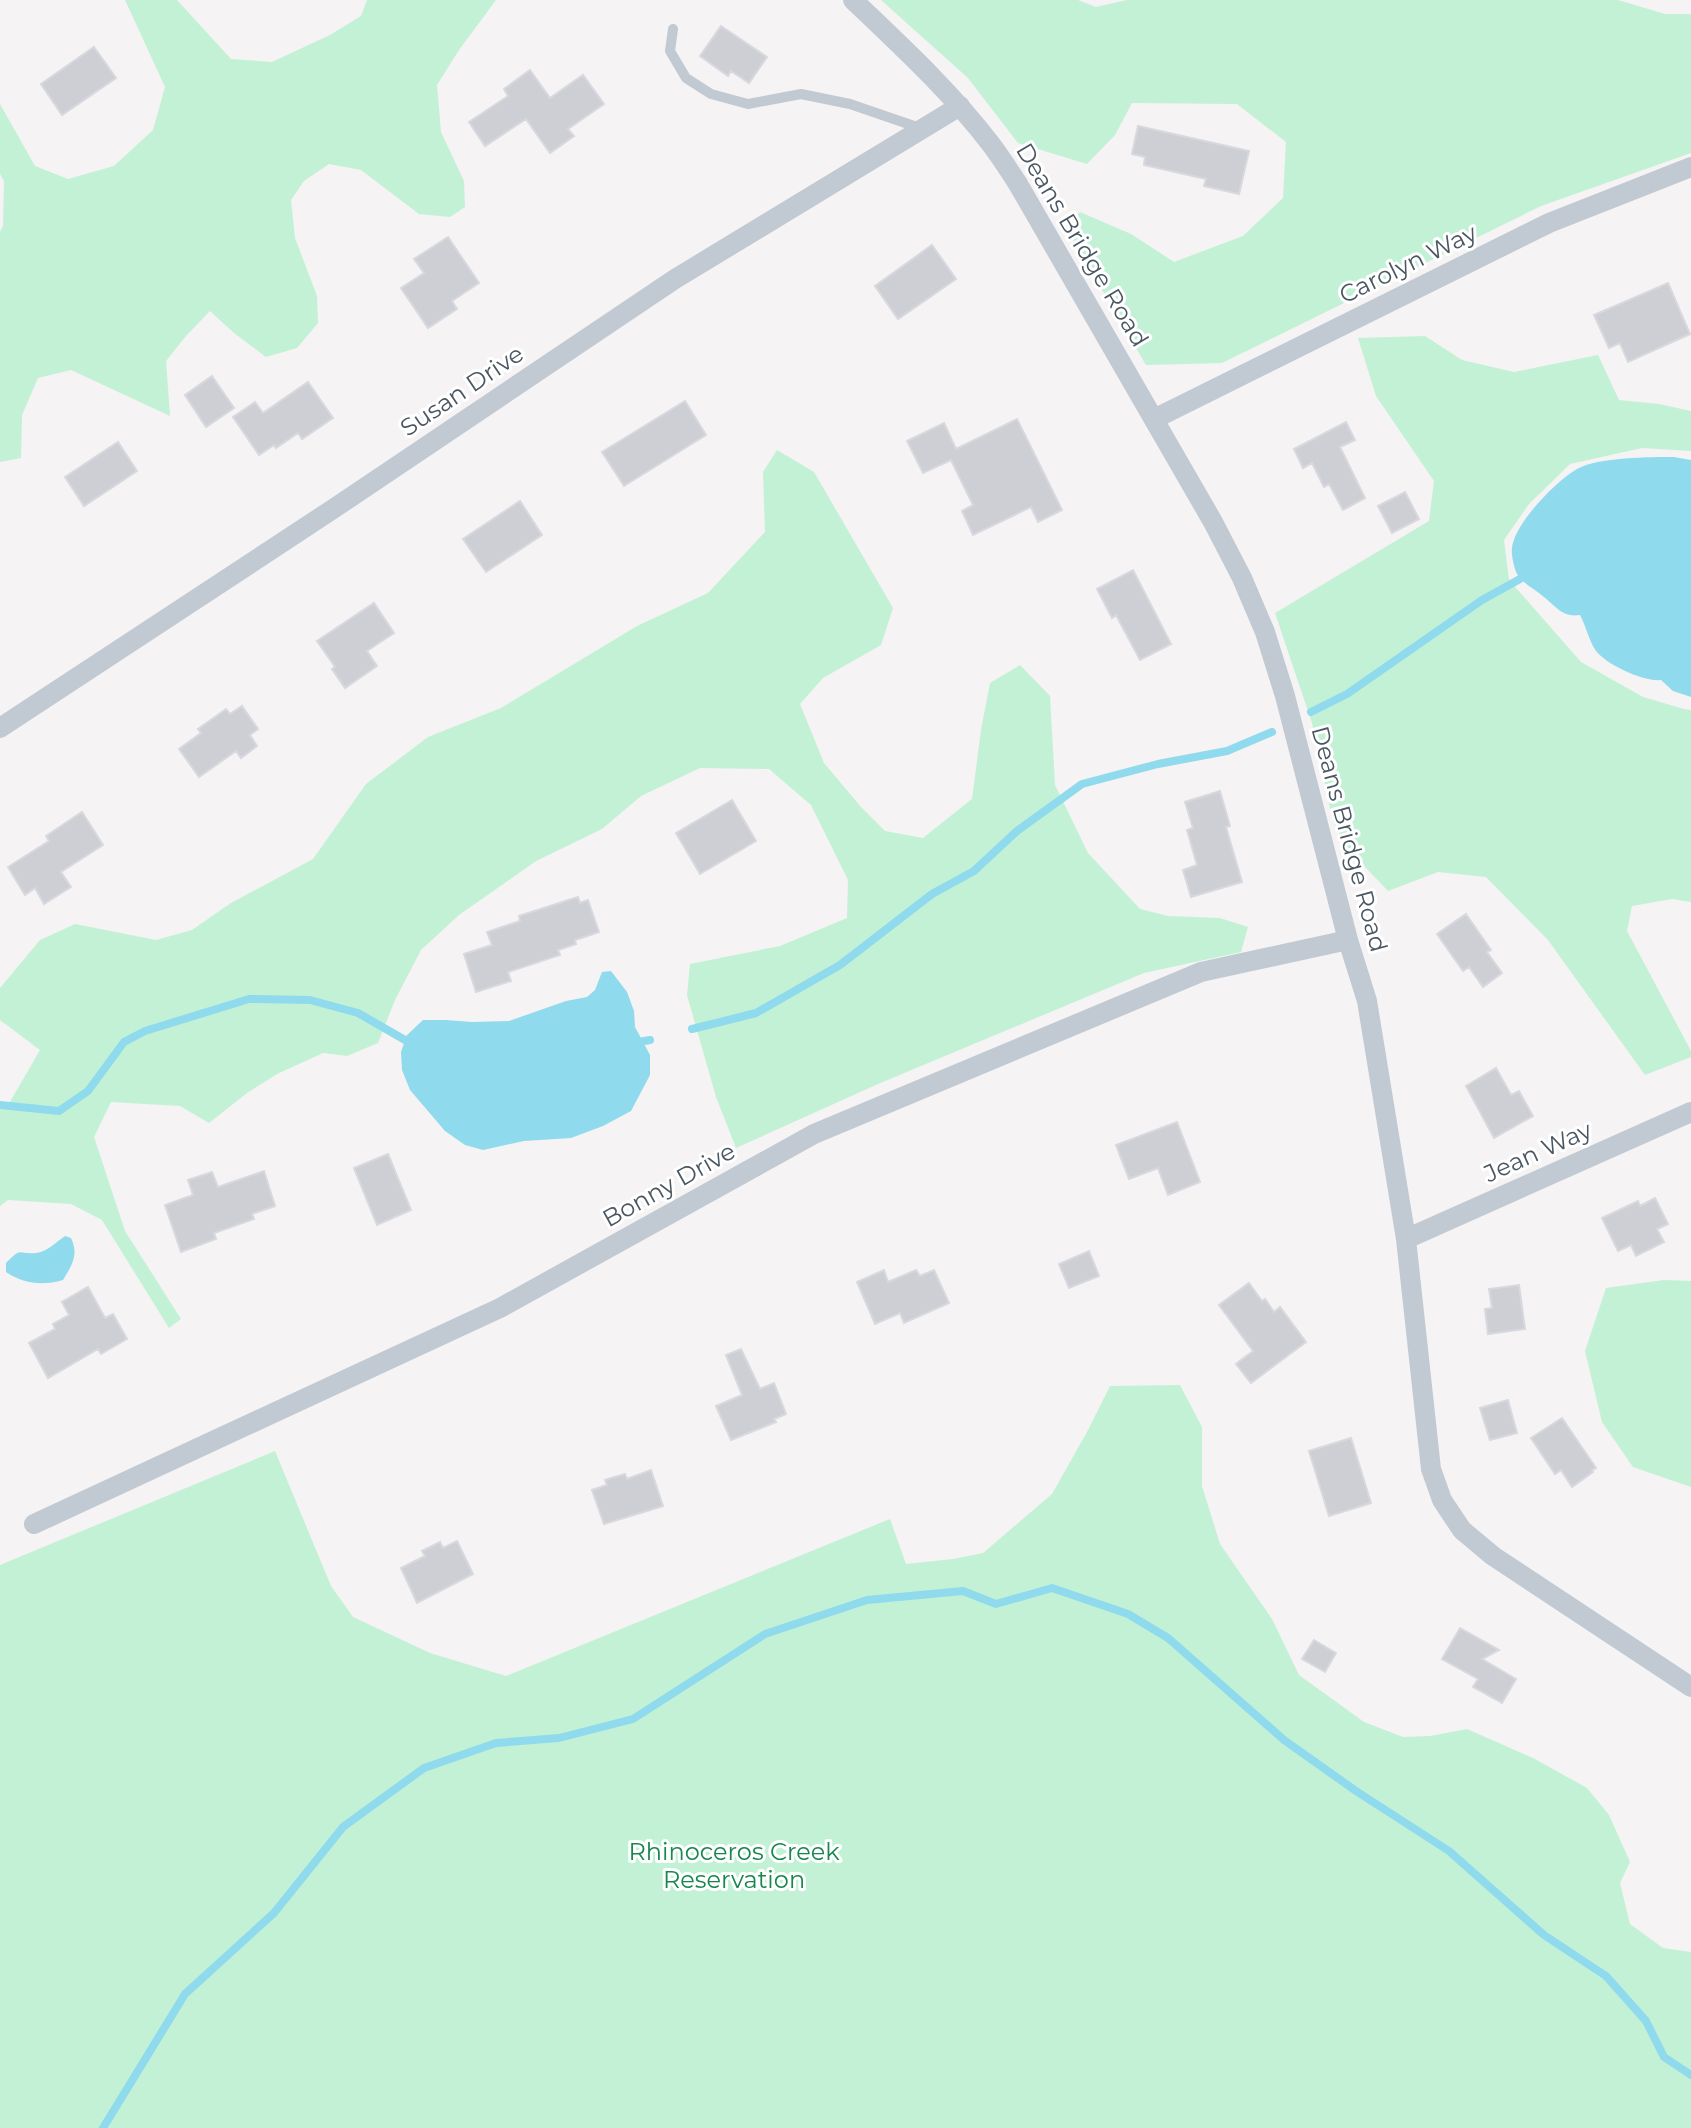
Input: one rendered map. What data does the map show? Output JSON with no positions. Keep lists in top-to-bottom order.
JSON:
{
  "streets": {
    "street": [
      "Deans Bridge Road",
      "Carolyn Way",
      "Susan Drive",
      "Jean Way",
      "Bonny Drive"
    ]
  },
  "crossings": [
    ["Deans Bridge Road", "Carolyn Way"],
    ["Deans Bridge Road", "Susan Drive"],
    ["Deans Bridge Road", "Jean Way"],
    ["Deans Bridge Road", "Bonny Drive"]
  ],
  "parks": ["Rhinoceros Creek Reservation"]
}
